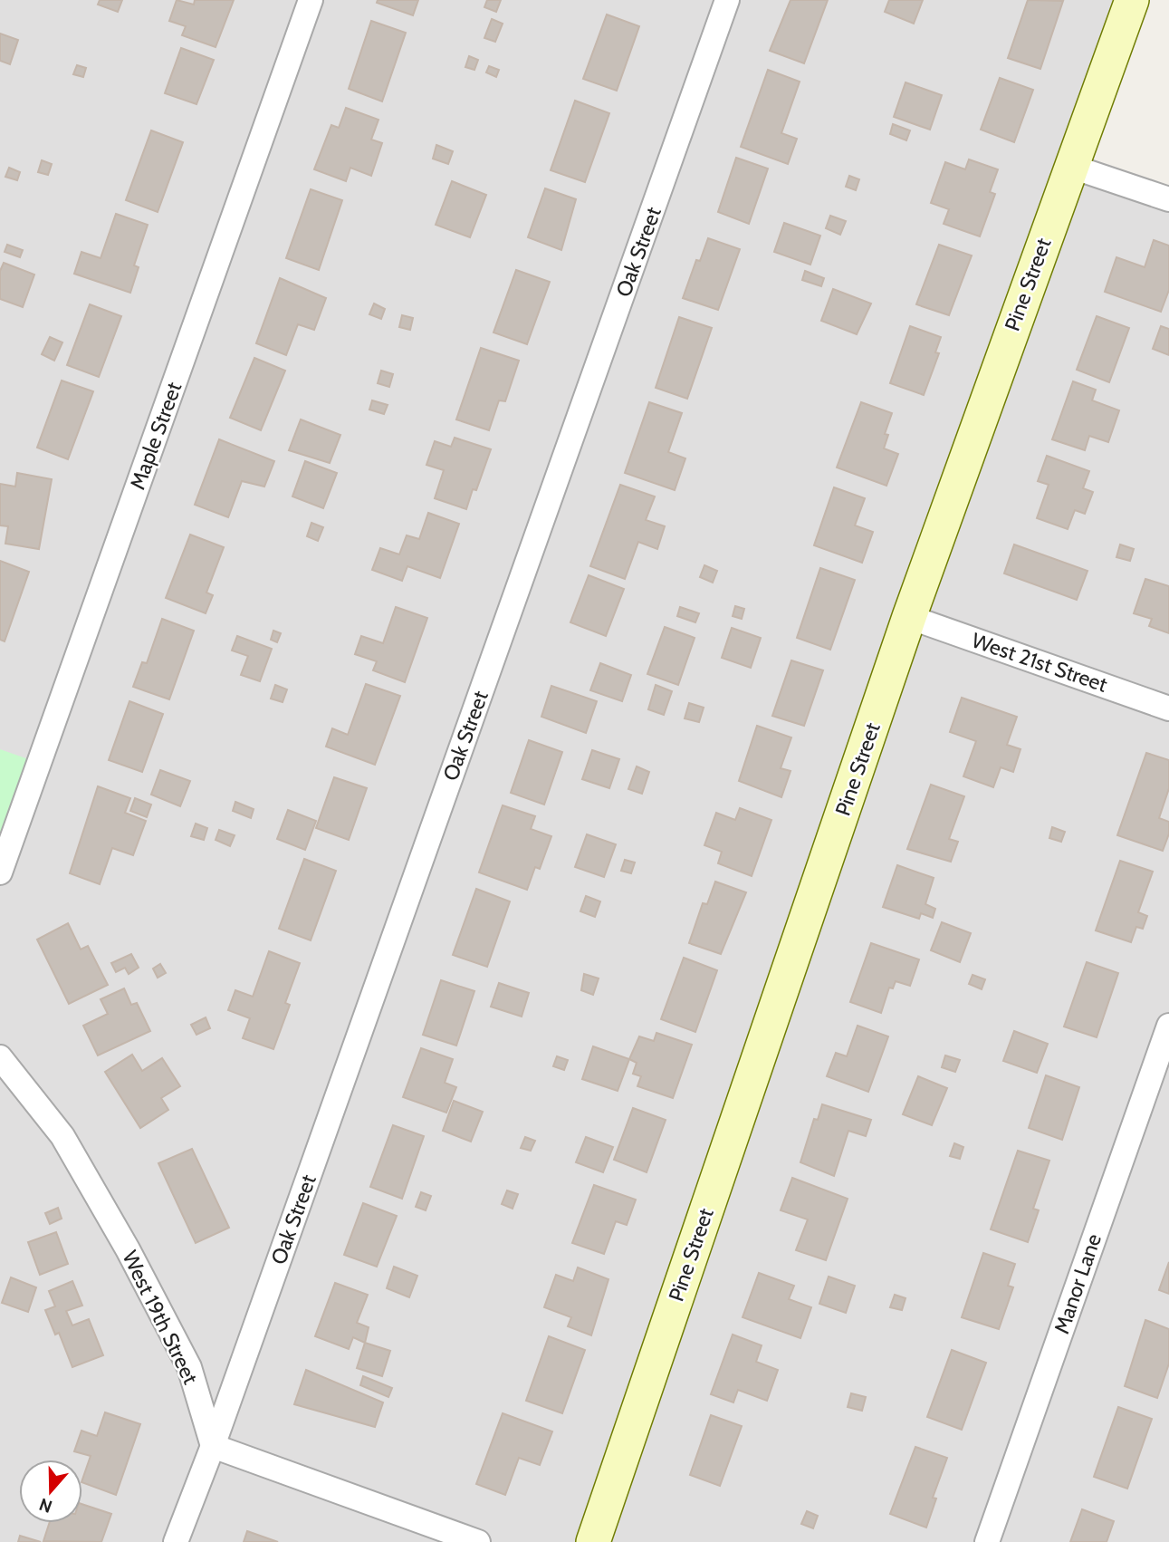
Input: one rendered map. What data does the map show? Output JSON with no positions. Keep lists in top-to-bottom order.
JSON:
{
  "streets": {
    "street": [
      "Oak Street",
      "Pine Street",
      "Maple Street",
      "West 21st Street",
      "Manor Lane",
      "West 19th Street"
    ]
  },
  "crossings": [
    ["Oak Street", "West 19th Street"],
    ["Pine Street", "West 21st Street"]
  ],
  "north": "bottom"
}
